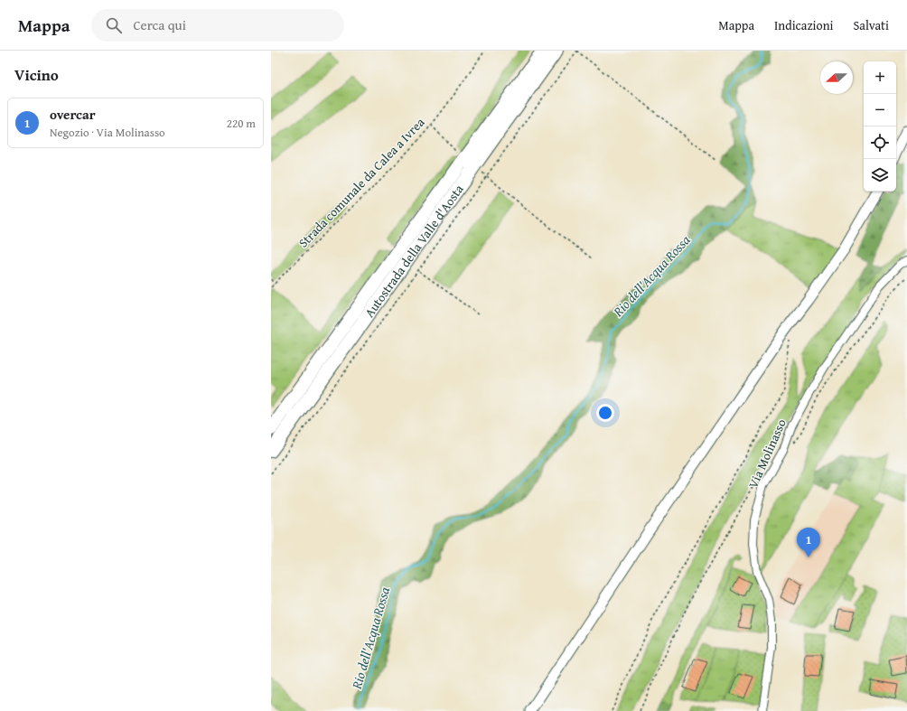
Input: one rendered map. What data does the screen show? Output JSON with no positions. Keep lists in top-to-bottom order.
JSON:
{
  "streets": {
    "highway": ["Autostrada della Valle d'Aosta"],
    "street": ["Via Molinasso"],
    "path": ["Strada comunale da Calea a Ivrea"]
  },
  "water": ["Rio dell'Acqua Rossa"],
  "north": "left",
  "page": {
    "header": "Mappa",
    "search": "Cerca qui",
    "nav": ["Mappa", "Indicazioni", "Salvati"],
    "heading": "Vicino",
    "map_buttons": ["+", "−"],
    "list": [
      {
        "mark": "1",
        "name": "overcar",
        "note": "Negozio · Via Molinasso",
        "value": "220 m"
      }
    ],
    "pins": "1"
  }
}
